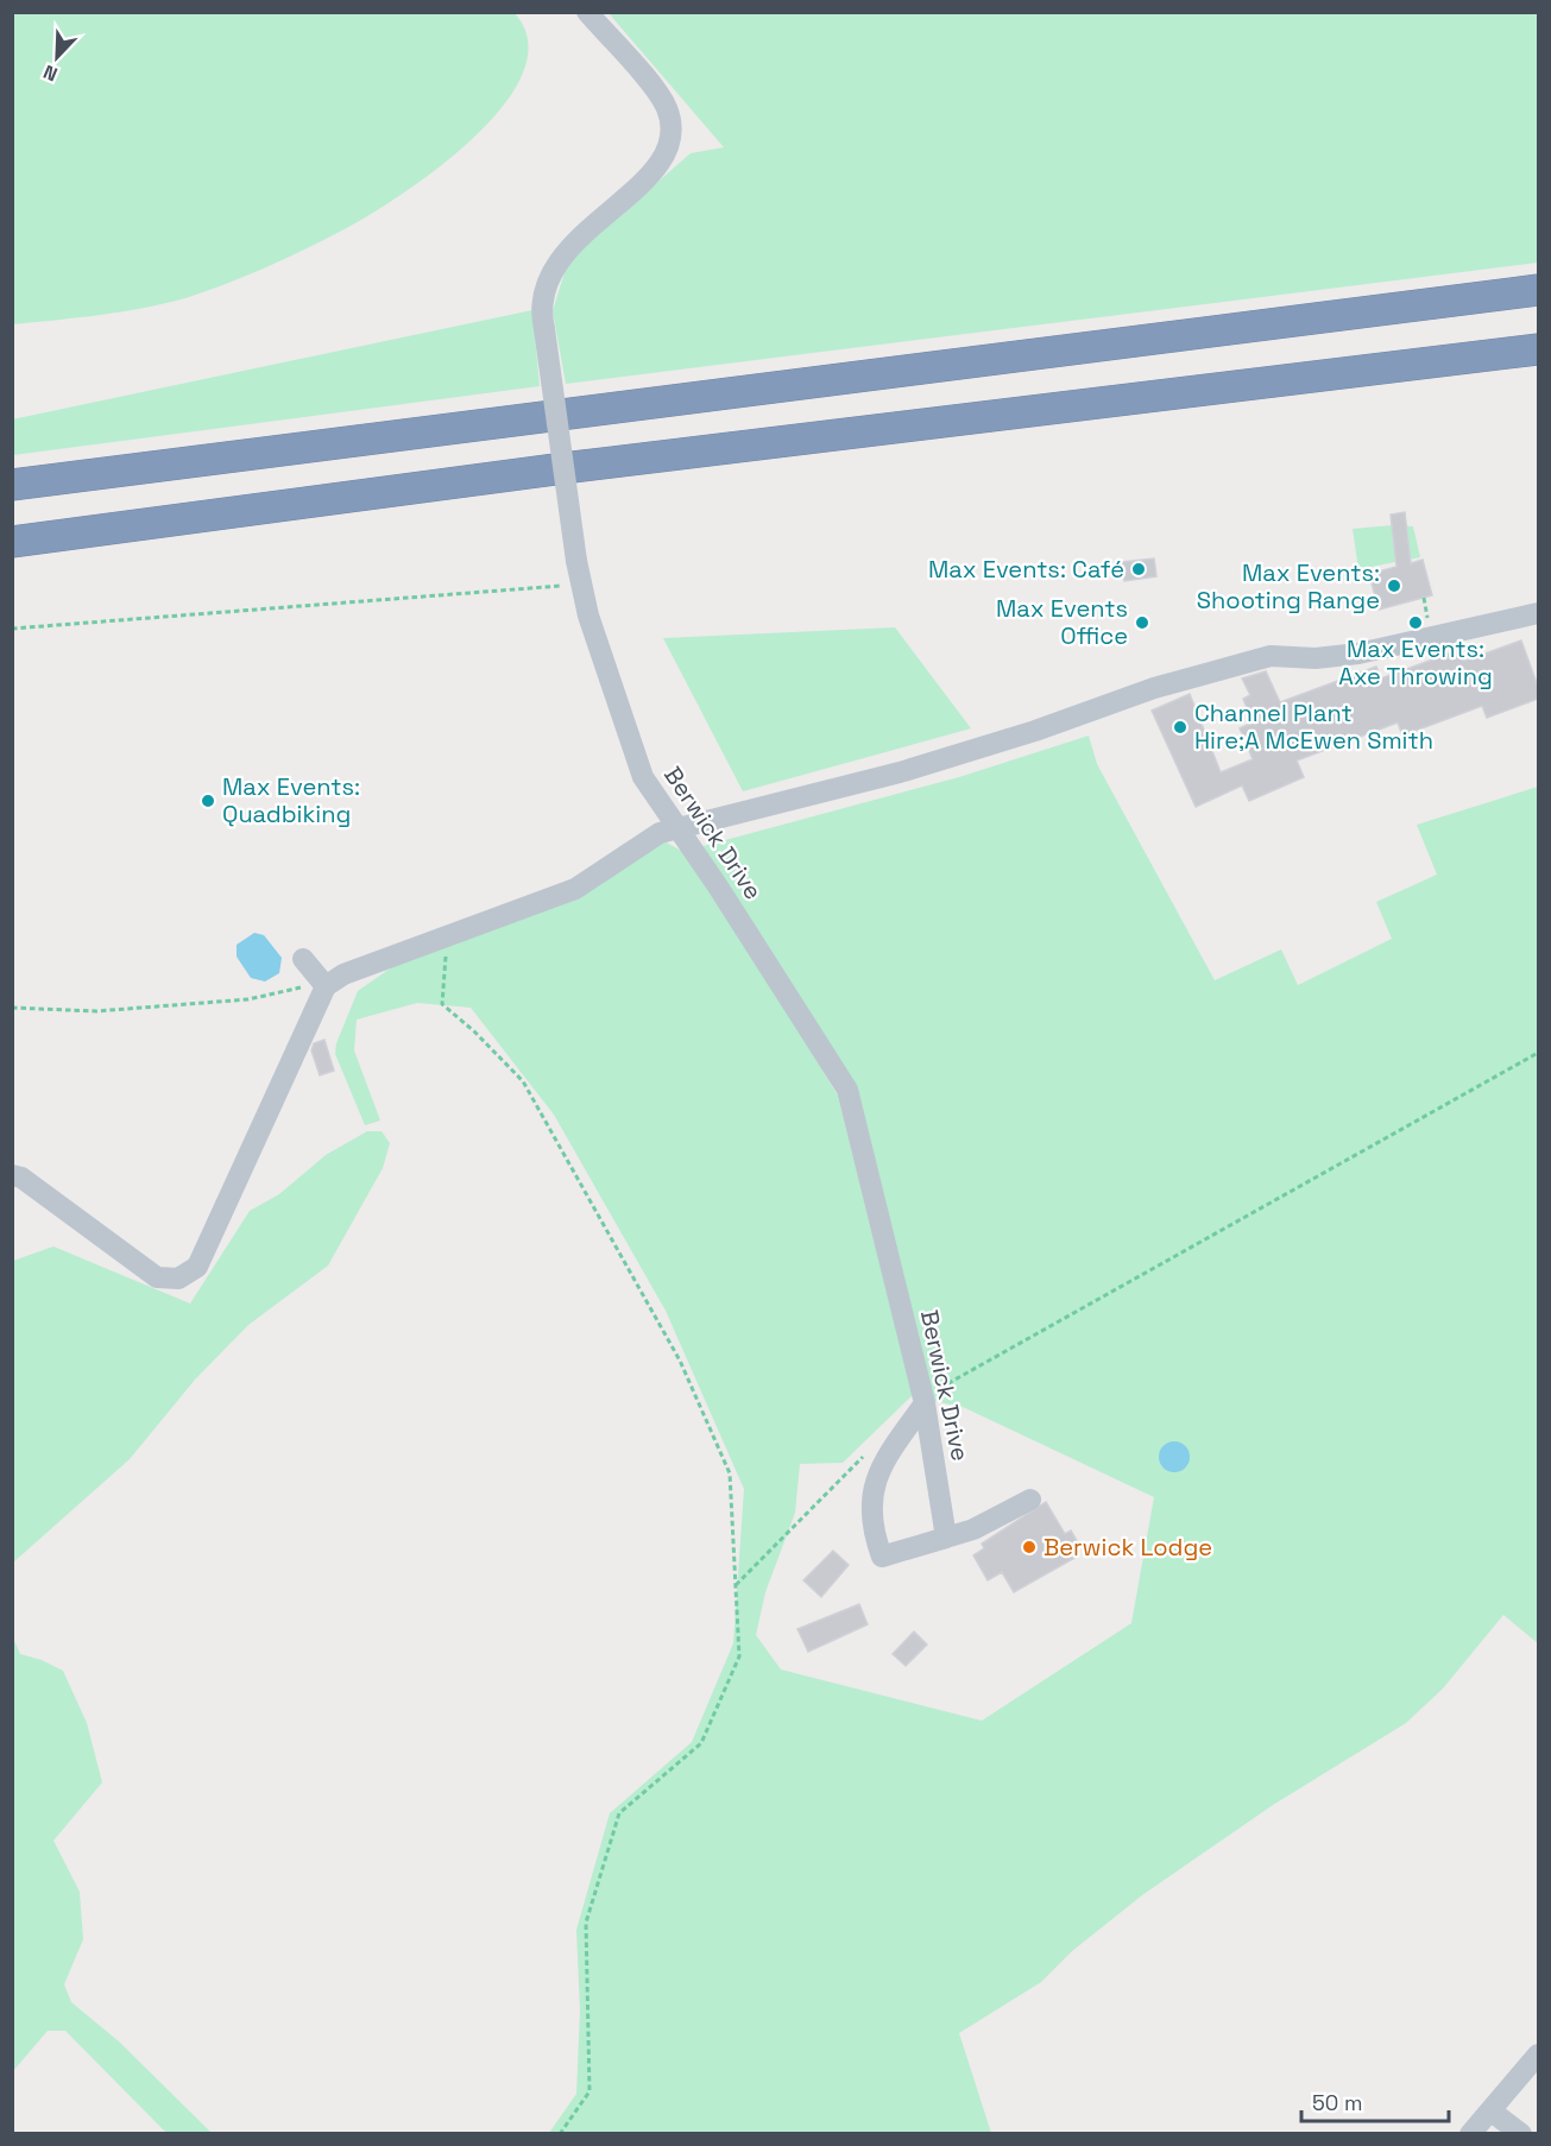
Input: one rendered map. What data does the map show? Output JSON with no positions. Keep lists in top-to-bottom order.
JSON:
{
  "streets": {
    "street": ["Berwick Drive"]
  },
  "places": [
    "Max Events: Café",
    "Max Events: Shooting Range",
    "Max Events Office",
    "Max Events: Axe Throwing",
    "Channel Plant Hire;A McEwen Smith",
    "Max Events: Quadbiking",
    "Berwick Lodge"
  ],
  "scale_bar": "50 m",
  "north": "bottom left"
}
